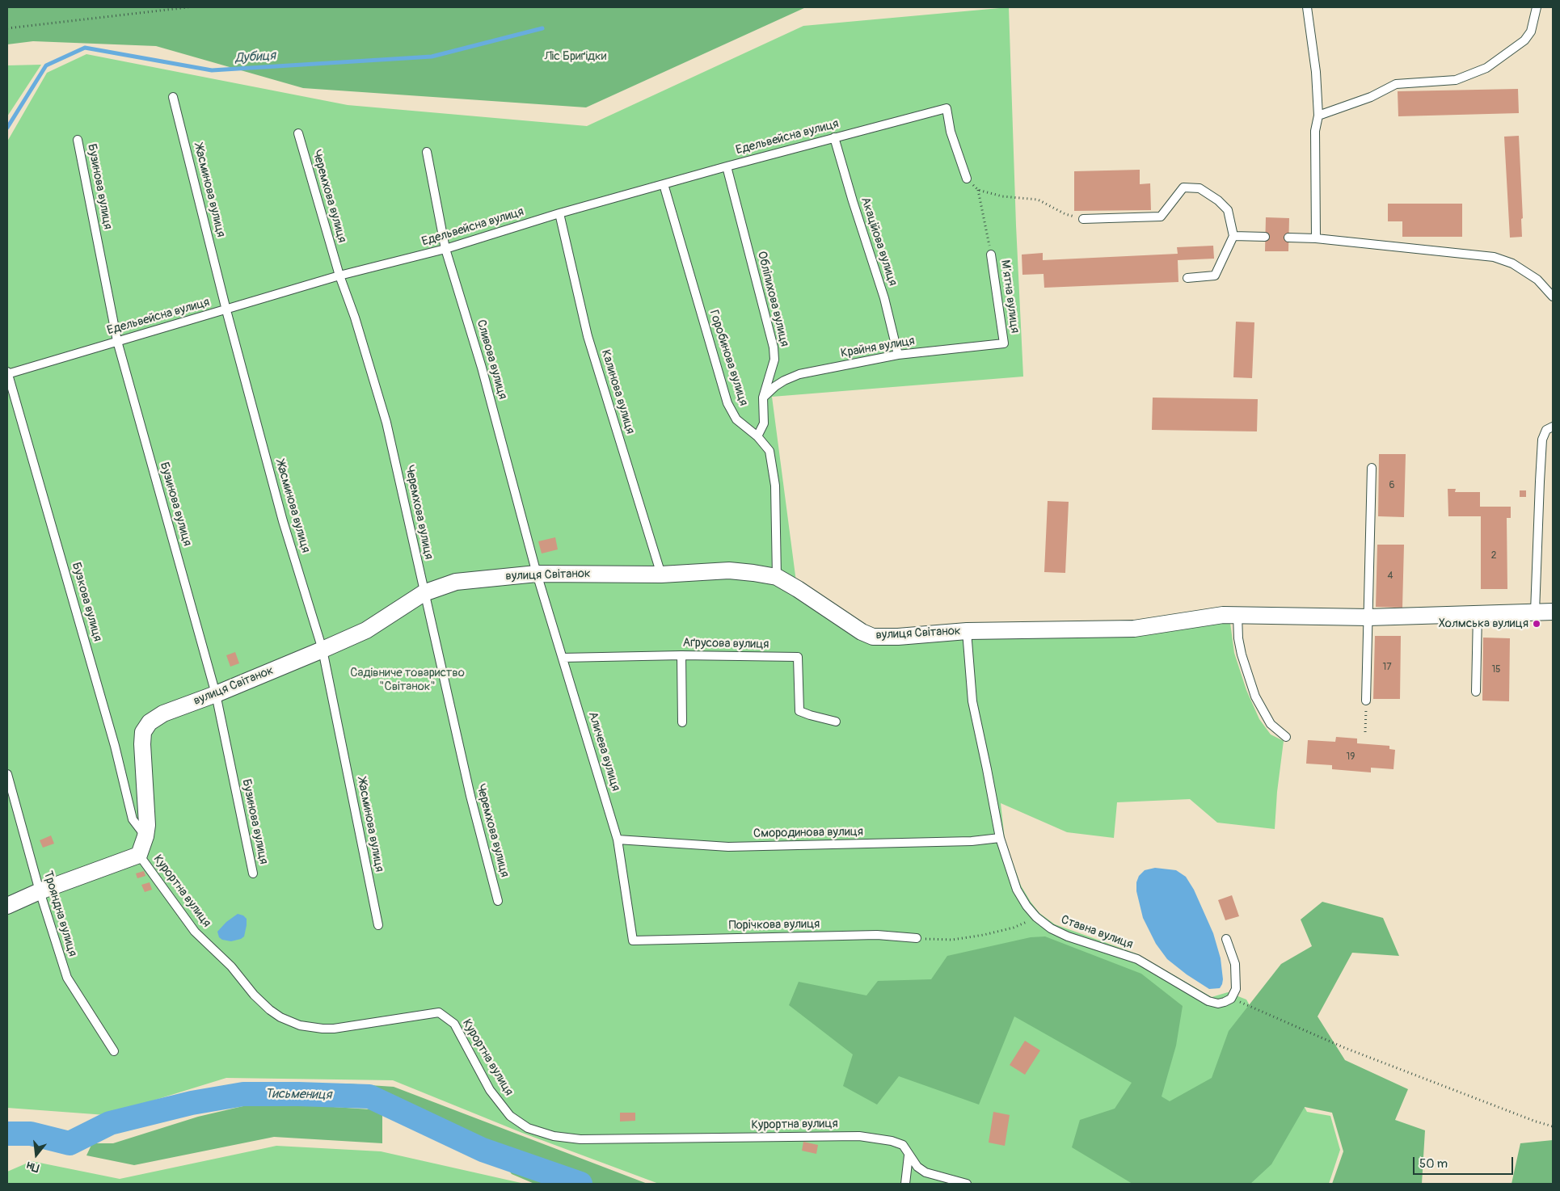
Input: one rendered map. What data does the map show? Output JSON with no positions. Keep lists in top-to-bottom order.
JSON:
{
  "streets": {
    "street": ["вулиця Світанок"],
    "lane": [
      "Едельвейсна вулиця",
      "Бузинова вулиця",
      "Жасминова вулиця",
      "Черемхова вулиця",
      "Акаційова вулиця",
      "Мʼятна вулиця",
      "Обліпихова вулиця",
      "Крайня вулиця",
      "Горобинова вулиця",
      "Сливова вулиця",
      "Калинова вулиця",
      "Бузкова вулиця",
      "Аґрусова вулиця",
      "Аличева вулиця",
      "Смородинова вулиця",
      "Курортна вулиця",
      "Трояндна вулиця",
      "Порічкова вулиця",
      "Ставна вулиця"
    ]
  },
  "crossings": [
    ["Едельвейсна вулиця", "Бузинова вулиця"],
    ["Едельвейсна вулиця", "Жасминова вулиця"],
    ["Едельвейсна вулиця", "Черемхова вулиця"],
    ["Едельвейсна вулиця", "Акаційова вулиця"],
    ["Едельвейсна вулиця", "Обліпихова вулиця"],
    ["Едельвейсна вулиця", "Горобинова вулиця"],
    ["Едельвейсна вулиця", "Сливова вулиця"],
    ["Едельвейсна вулиця", "Калинова вулиця"],
    ["Едельвейсна вулиця", "Бузкова вулиця"],
    ["Бузинова вулиця", "вулиця Світанок"],
    ["Жасминова вулиця", "вулиця Світанок"],
    ["Черемхова вулиця", "вулиця Світанок"],
    ["Акаційова вулиця", "Крайня вулиця"],
    ["Мʼятна вулиця", "Крайня вулиця"],
    ["Обліпихова вулиця", "Крайня вулиця"],
    ["Обліпихова вулиця", "Горобинова вулиця"],
    ["Горобинова вулиця", "вулиця Світанок"],
    ["Сливова вулиця", "вулиця Світанок"],
    ["Сливова вулиця", "Аличева вулиця"],
    ["Калинова вулиця", "вулиця Світанок"],
    ["вулиця Світанок", "Бузкова вулиця"],
    ["вулиця Світанок", "Аличева вулиця"],
    ["вулиця Світанок", "Курортна вулиця"],
    ["вулиця Світанок", "Ставна вулиця"],
    ["Аґрусова вулиця", "Аличева вулиця"],
    ["Аличева вулиця", "Смородинова вулиця"],
    ["Аличева вулиця", "Порічкова вулиця"],
    ["Смородинова вулиця", "Ставна вулиця"]
  ],
  "water": ["Дубиця", "Тисьмениця"],
  "parks": ["Ліс Бриґідки", "Садівниче товариство \"Світанок\""],
  "places": ["Холмська вулиця"],
  "house_numbers": [
    "6",
    "2",
    "4",
    "17",
    "15",
    "19"
  ],
  "scale_bar": "50 m",
  "north": "bottom"
}
